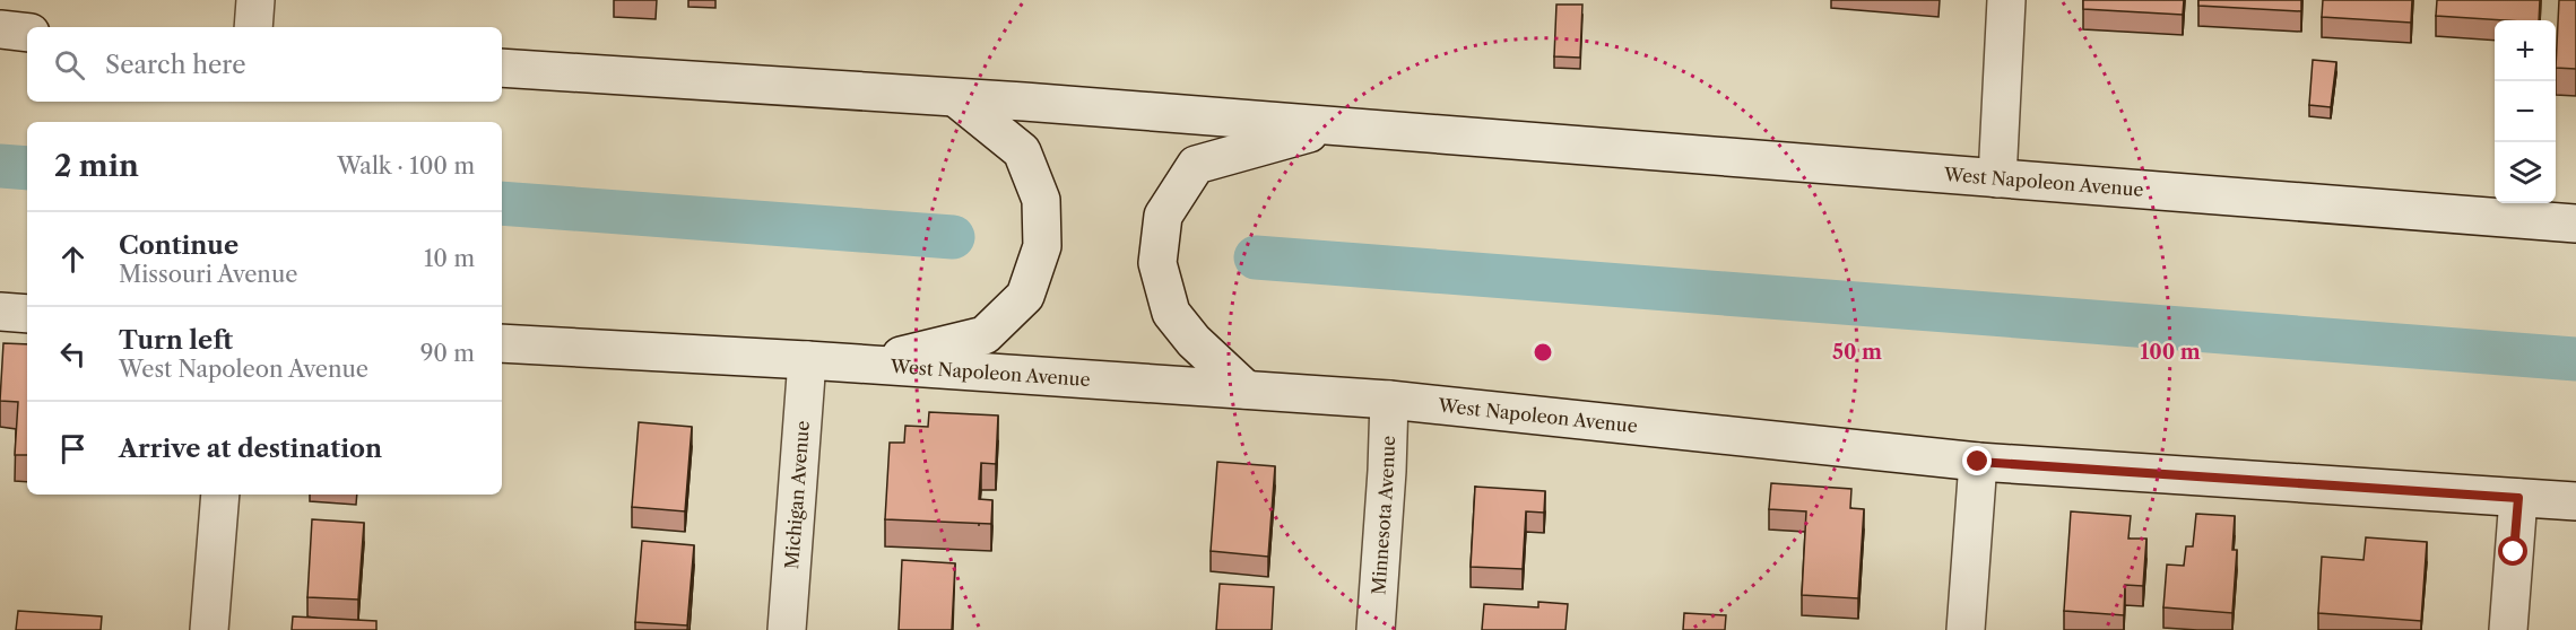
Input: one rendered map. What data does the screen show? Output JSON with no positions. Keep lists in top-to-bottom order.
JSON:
{
  "streets": {
    "main road": ["West Napoleon Avenue", "Michigan Avenue", "Minnesota Avenue"]
  },
  "crossings": [
    ["West Napoleon Avenue", "Michigan Avenue"],
    ["West Napoleon Avenue", "Minnesota Avenue"]
  ],
  "page": {
    "map_buttons": ["+", "−"],
    "search": "Search here",
    "heading": ["2 min", "Walk · 100 m"],
    "list": [
      ["Continue", "Missouri Avenue", "10 m"],
      ["Turn left", "West Napoleon Avenue", "90 m"],
      "Arrive at destination"
    ]
  },
  "rings": ["50 m", "100 m"]
}
